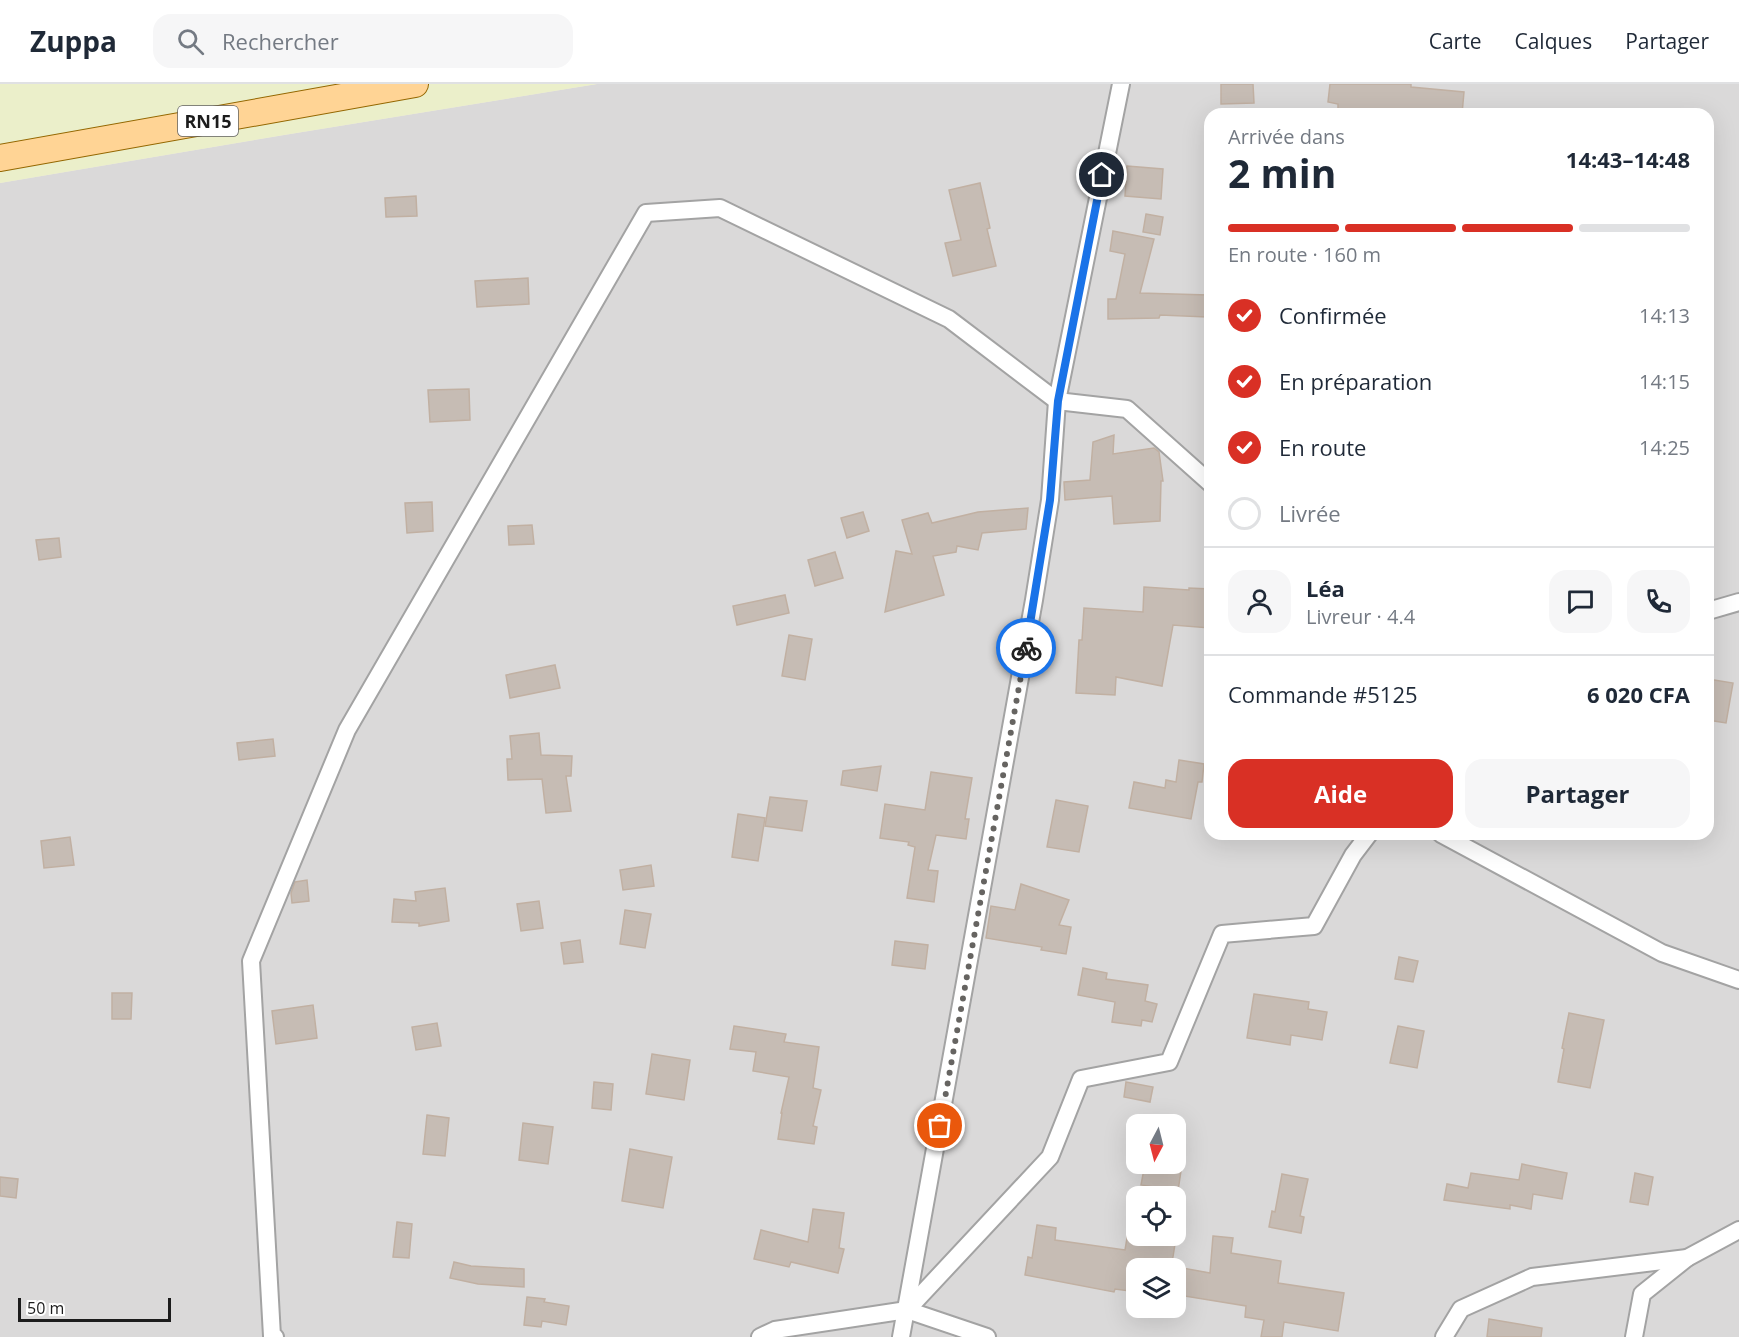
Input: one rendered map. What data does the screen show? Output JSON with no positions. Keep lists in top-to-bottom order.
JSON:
{
  "streets": {
    "main road": ["RN15"]
  },
  "scale_bar": "50 m",
  "north": "bottom",
  "page": {
    "header": "Zuppa",
    "search": "Rechercher",
    "nav": ["Carte", "Calques", "Partager"],
    "heading": ["2 min", "Arrivée dans", "14:43–14:48"],
    "panel": [
      "Léa",
      "Livreur · 4.4",
      "Commande #5125",
      "6 020 CFA"
    ],
    "bar": "En route · 160 m",
    "list": [
      ["Confirmée", "14:13"],
      ["En préparation", "14:15"],
      ["En route", "14:25"],
      "Livrée"
    ],
    "buttons": ["Aide", "Partager"],
    "scale": "50 m"
  }
}
